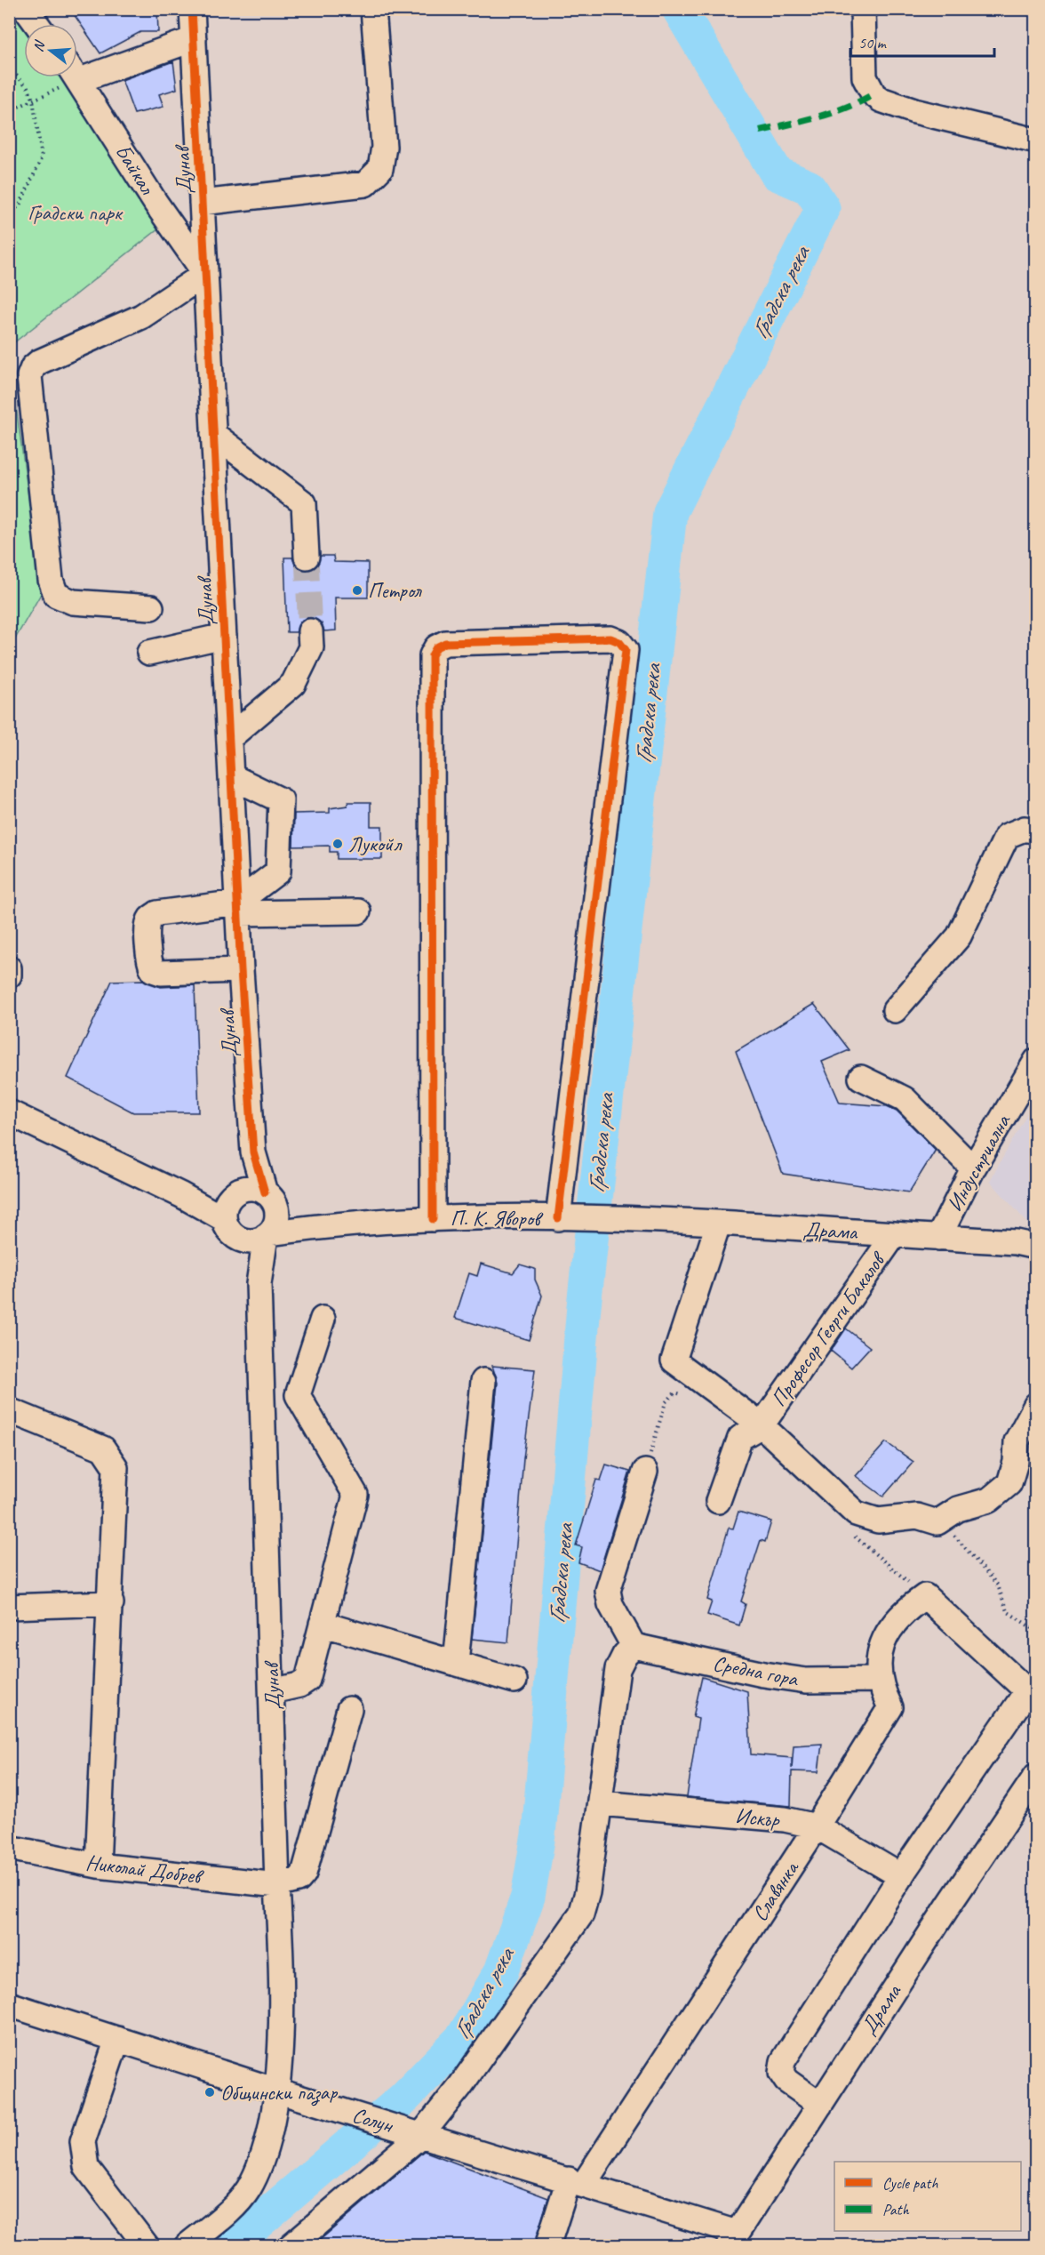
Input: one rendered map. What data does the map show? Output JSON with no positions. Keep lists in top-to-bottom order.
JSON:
{
  "streets": {
    "street": [
      "Байкал",
      "Дунав",
      "Индустриална",
      "П. К. Яворов",
      "Драма",
      "Професор Георги Бакалов",
      "Средна гора",
      "Искър",
      "Николай Добрев",
      "Славянка",
      "Солун"
    ]
  },
  "crossings": [
    ["Байкал", "Дунав"],
    ["Дунав", "П. К. Яворов"],
    ["Дунав", "Николай Добрев"],
    ["Дунав", "Солун"],
    ["Индустриална", "Драма"],
    ["П. К. Яворов", "Драма"],
    ["Драма", "Професор Георги Бакалов"],
    ["Драма", "Солун"],
    ["Средна гора", "Славянка"],
    ["Искър", "Славянка"],
    ["Славянка", "Солун"]
  ],
  "water": ["Градска река"],
  "parks": ["Градски парк"],
  "places": ["Петрол", "Лукойл", "Общински пазар"],
  "legend": ["Cycle path", "Path"],
  "scale_bar": "50 m",
  "north": "left"
}
